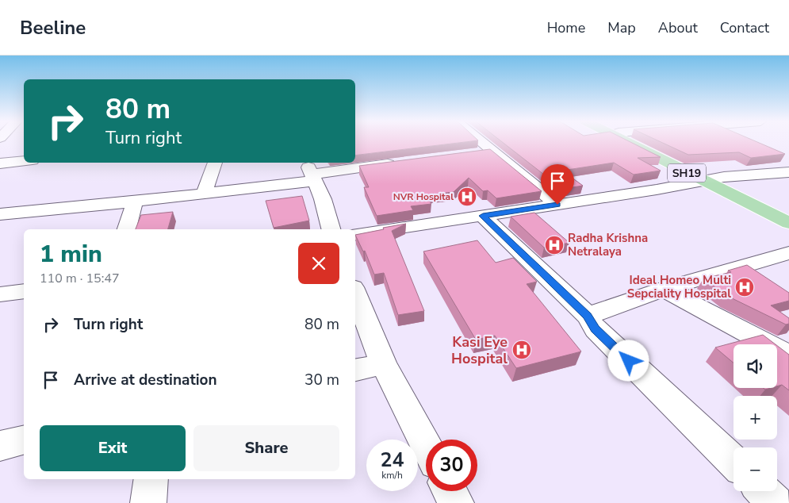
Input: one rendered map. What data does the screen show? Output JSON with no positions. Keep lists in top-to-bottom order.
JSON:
{
  "streets": {
    "main road": ["SH19"]
  },
  "places": {
    "hospital": [
      "NVR Hospital",
      "Radha Krishna Netralaya",
      "Ideal Homeo Multi Sepciality Hospital",
      "Kasi Eye Hospital"
    ]
  },
  "page": {
    "header": "Beeline",
    "nav": [
      "Home",
      "Map",
      "About",
      "Contact"
    ],
    "turn": ["80 m", "Turn right"],
    "heading": ["1 min", "110 m · 15:47"],
    "list": [
      {
        "name": "Turn right",
        "value": "80 m"
      },
      {
        "name": "Arrive at destination",
        "value": "30 m"
      }
    ],
    "map_buttons": ["+", "−"],
    "buttons": ["Exit", "Share"],
    "speed": "24 km/h",
    "limit": "30"
  }
}
